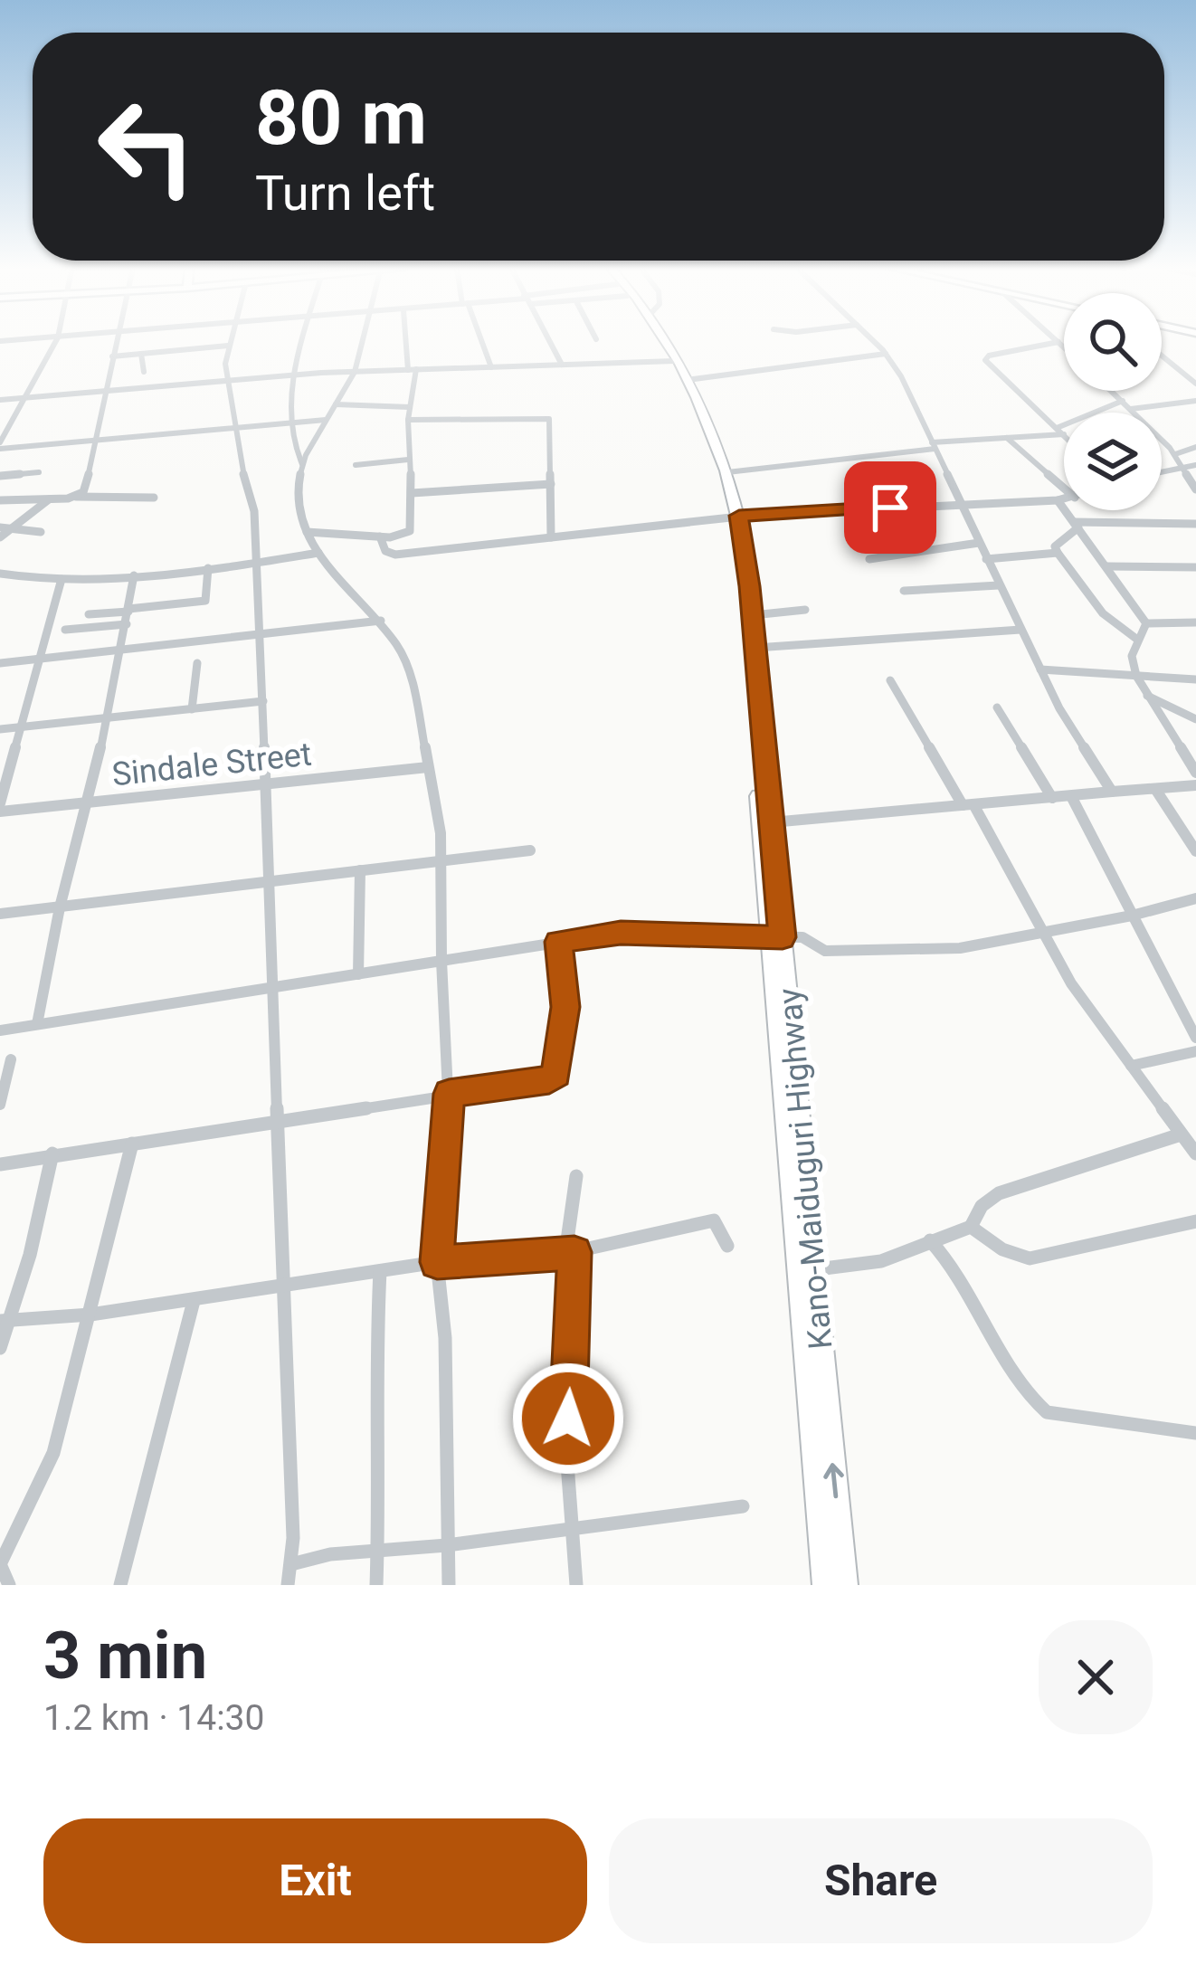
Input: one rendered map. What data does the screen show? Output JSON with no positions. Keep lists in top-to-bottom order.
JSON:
{
  "streets": {
    "highway": ["Kano-Maiduguri Highway"],
    "street": ["Sindale Street"]
  },
  "page": {
    "turn": ["80 m", "Turn left"],
    "heading": ["3 min", "1.2 km · 14:30"],
    "buttons": ["Exit", "Share"]
  }
}
